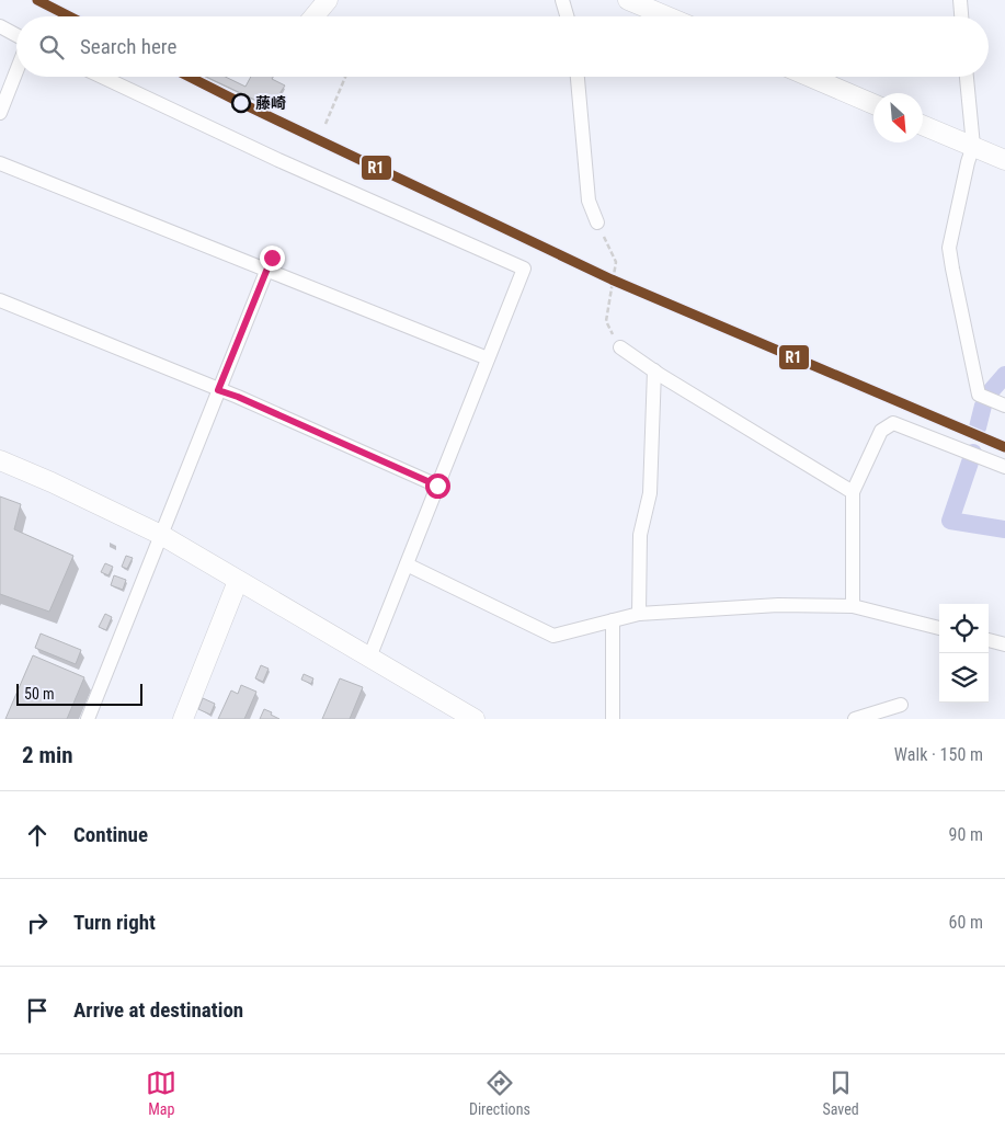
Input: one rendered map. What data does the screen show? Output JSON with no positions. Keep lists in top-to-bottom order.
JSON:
{
  "places": ["藤崎"],
  "lines": ["transit line R1"],
  "scale_bar": "50 m",
  "north": "bottom right",
  "page": {
    "search": "Search here",
    "scale": "50 m",
    "heading": ["2 min", "Walk · 150 m"],
    "list": [
      ["Continue", "90 m"],
      ["Turn right", "60 m"],
      "Arrive at destination"
    ],
    "nav": ["Map", "Directions", "Saved"]
  }
}
